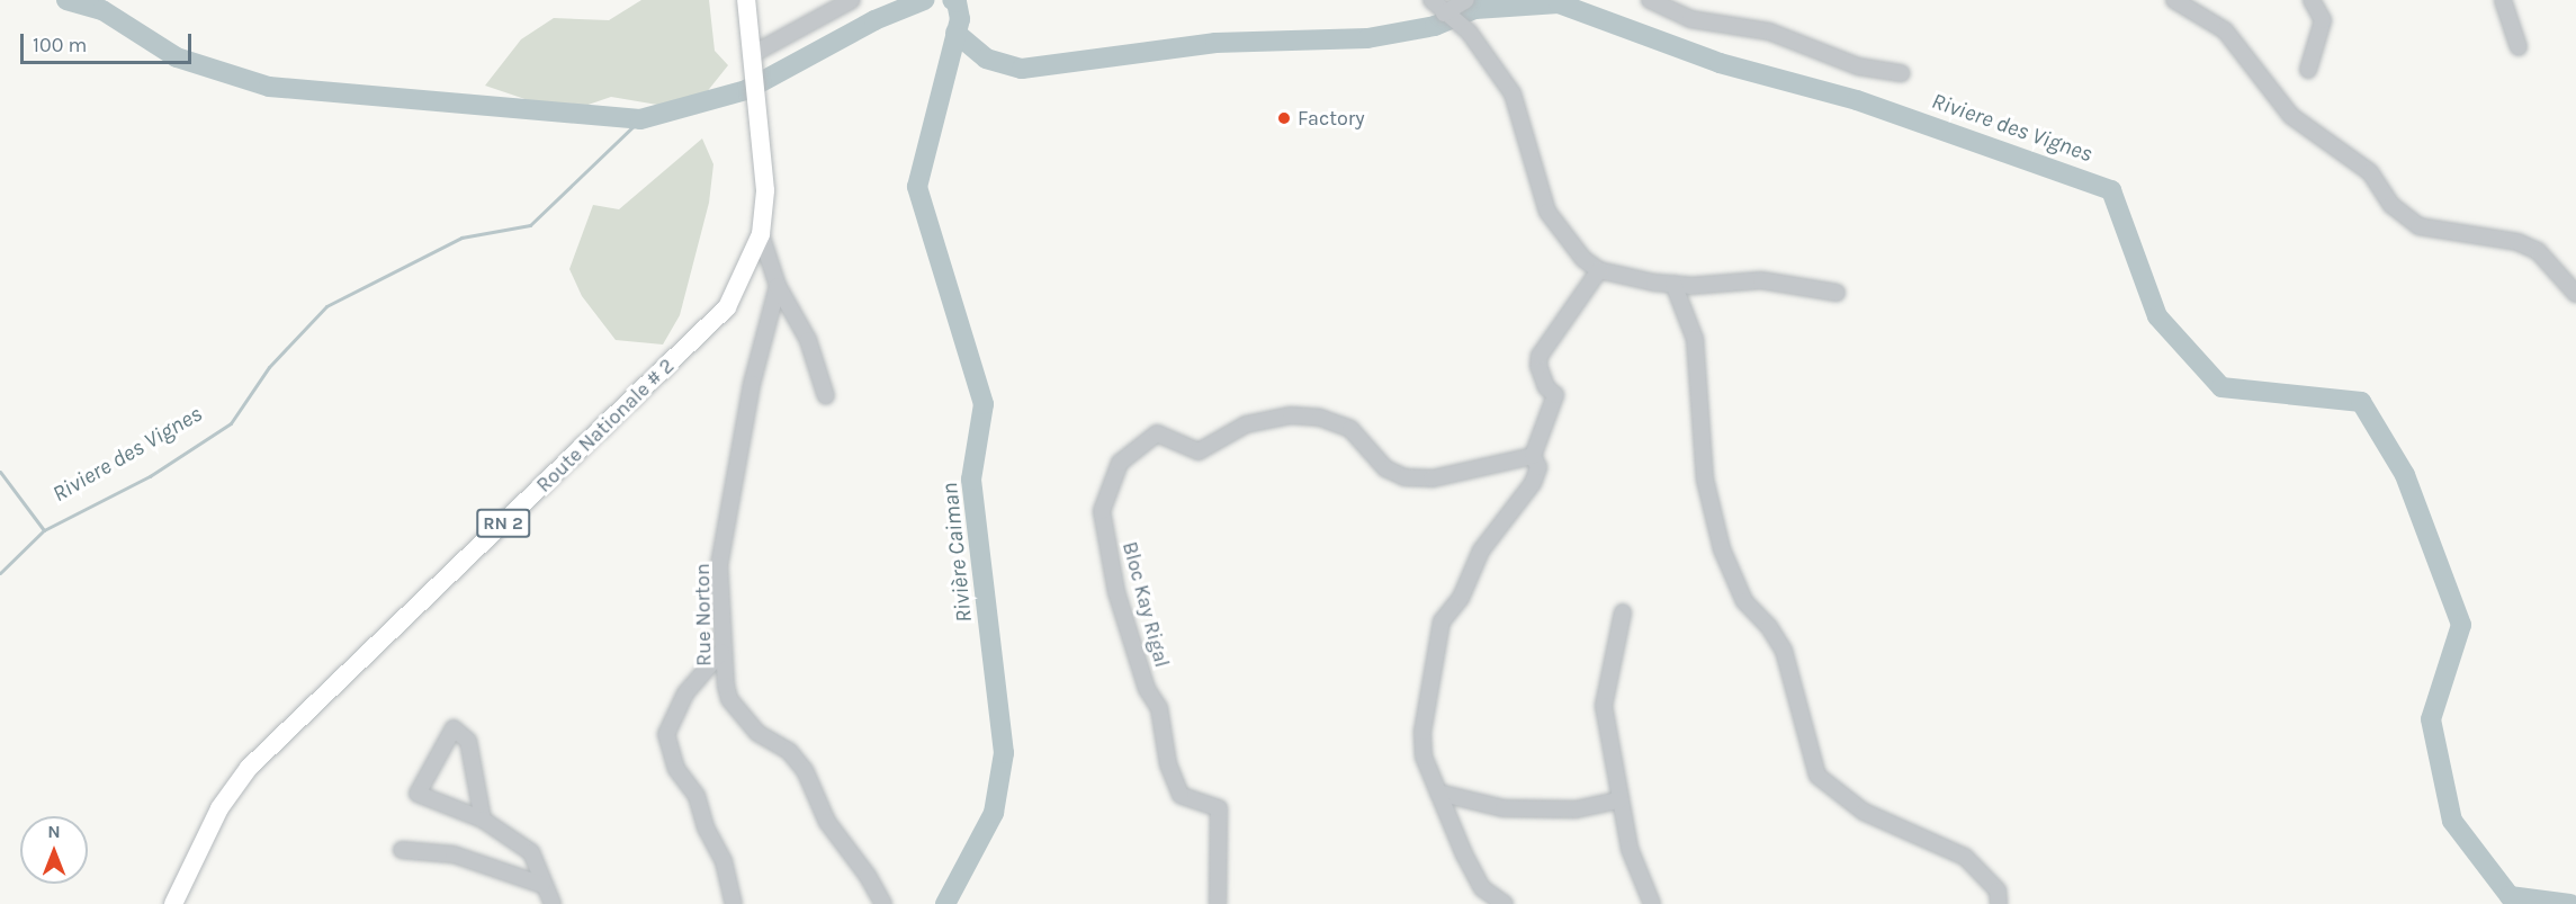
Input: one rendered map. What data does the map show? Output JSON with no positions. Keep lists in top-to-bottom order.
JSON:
{
  "streets": {
    "main road": ["Route Nationale # 2", "RN 2"],
    "street": ["Bloc Kay Rigal", "Rue Norton"]
  },
  "crossings": [
    ["Route Nationale # 2", "RN 2"]
  ],
  "water": ["Riviere des Vignes", "Rivière Caiman"],
  "places": ["Factory"],
  "scale_bar": "100 m",
  "north": "top"
}
